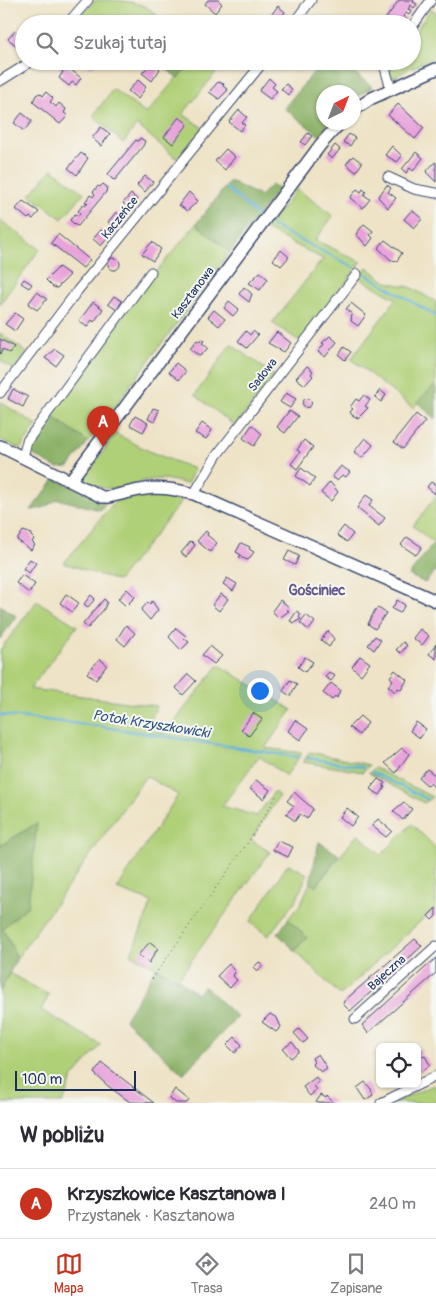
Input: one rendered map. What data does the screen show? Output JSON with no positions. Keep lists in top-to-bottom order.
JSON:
{
  "streets": {
    "street": [
      "Kaczeńce",
      "Kasztanowa",
      "Sadowa",
      "Bajeczna"
    ]
  },
  "districts": ["Gościniec"],
  "water": ["Potok Krzyszkowicki"],
  "scale_bar": "100 m",
  "north": "top right",
  "page": {
    "search": "Szukaj tutaj",
    "pins": "A",
    "scale": "100 m",
    "heading": "W pobliżu",
    "list": [
      {
        "mark": "A",
        "name": "Krzyszkowice Kasztanowa I",
        "note": "Przystanek · Kasztanowa",
        "value": "240 m"
      }
    ],
    "nav": ["Mapa", "Trasa", "Zapisane"]
  }
}
